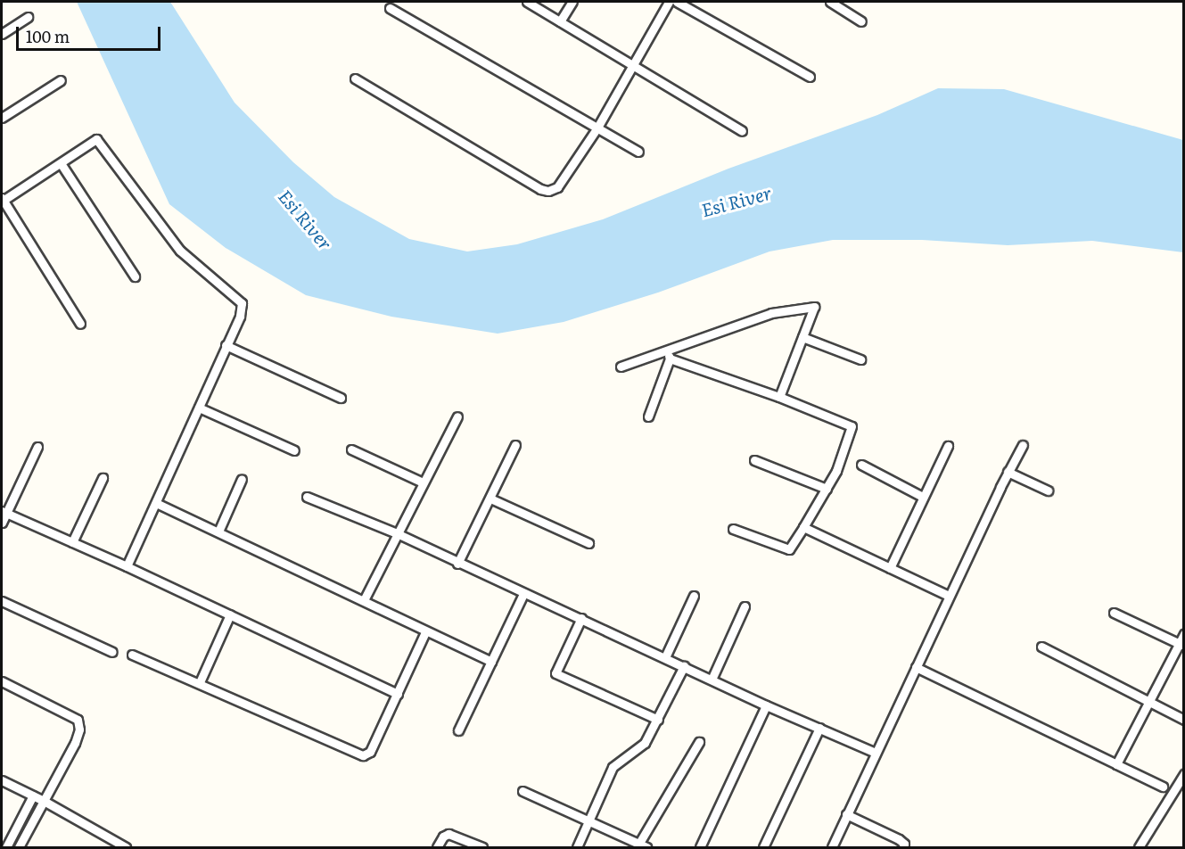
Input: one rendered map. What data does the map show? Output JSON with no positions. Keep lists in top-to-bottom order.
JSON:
{
  "water": ["Esi River"],
  "scale_bar": "100 m"
}
